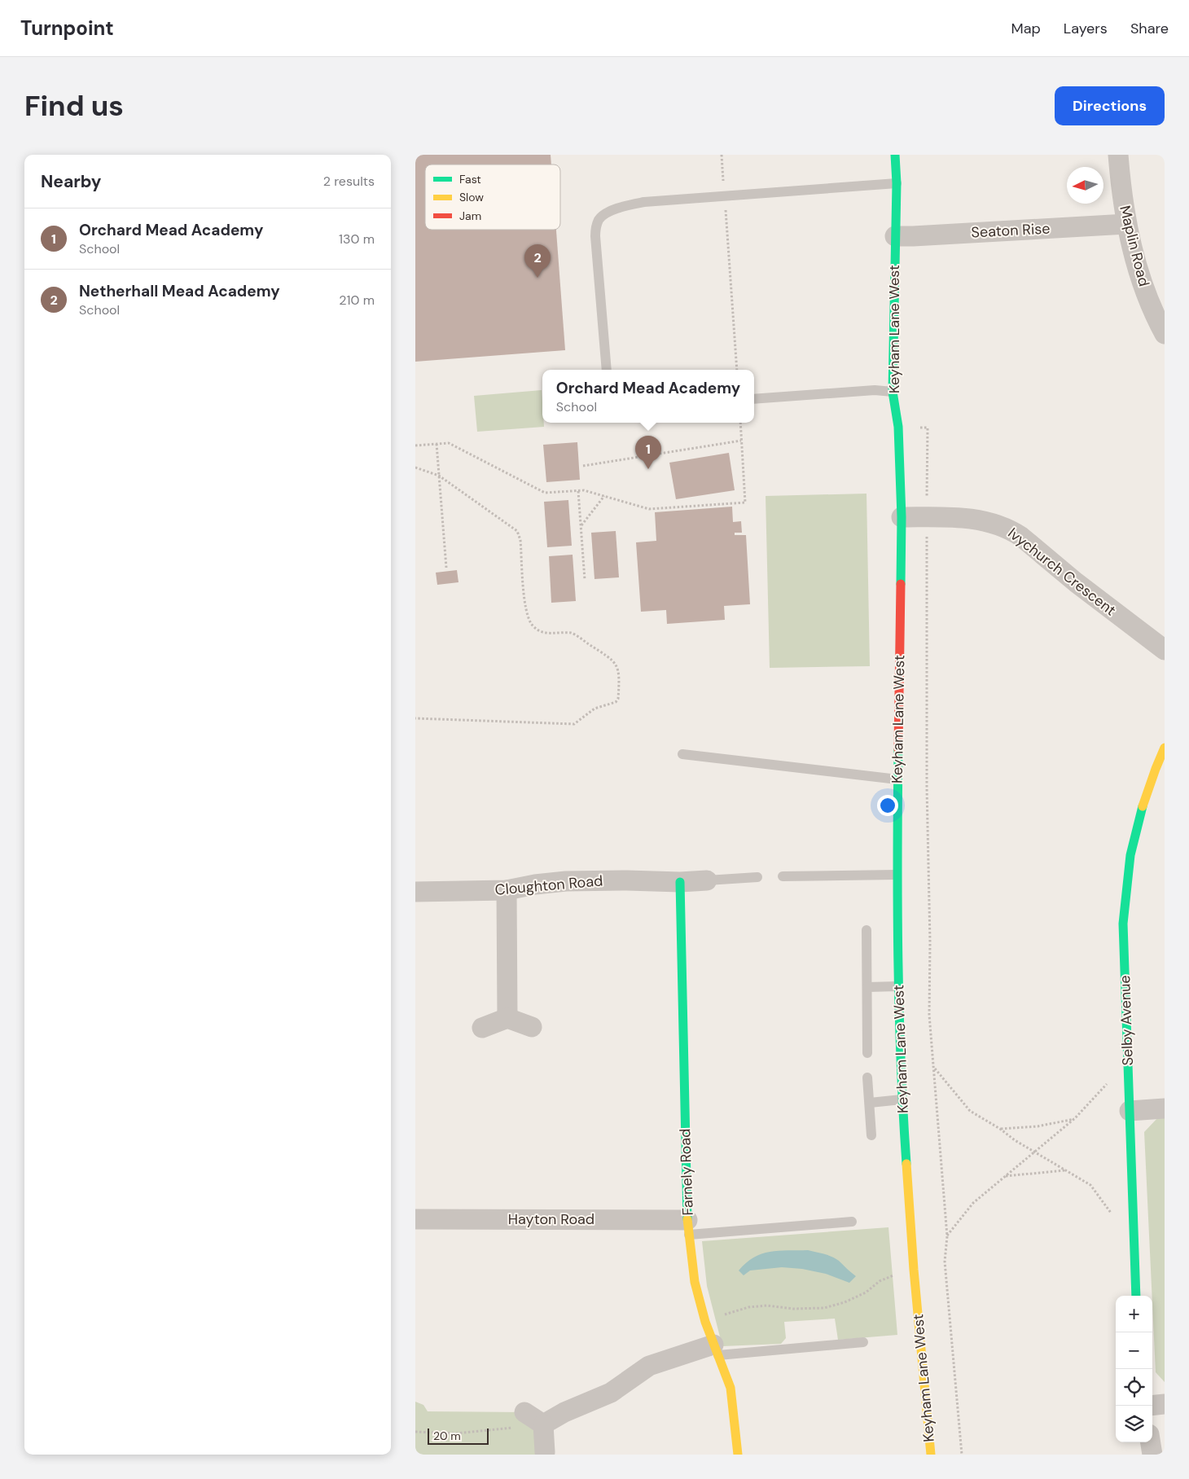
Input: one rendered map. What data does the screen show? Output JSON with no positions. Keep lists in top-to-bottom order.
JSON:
{
  "streets": {
    "street": [
      "Seaton Rise",
      "Maplin Road",
      "Keyham Lane West",
      "Ivychurch Crescent",
      "Cloughton Road",
      "Selby Avenue",
      "Farnely Road",
      "Hayton Road"
    ]
  },
  "crossings": [
    ["Seaton Rise", "Maplin Road"],
    ["Seaton Rise", "Keyham Lane West"],
    ["Keyham Lane West", "Ivychurch Crescent"],
    ["Cloughton Road", "Farnely Road"],
    ["Farnely Road", "Hayton Road"]
  ],
  "legend": ["Fast", "Slow", "Jam"],
  "scale_bar": "20 m",
  "north": "left",
  "page": {
    "header": "Turnpoint",
    "nav": ["Map", "Layers", "Share"],
    "buttons": "Directions",
    "title": "Find us",
    "heading": ["Nearby", "2 results"],
    "list": [
      {
        "mark": "1",
        "name": "Orchard Mead Academy",
        "note": "School",
        "value": "130 m"
      },
      {
        "mark": "2",
        "name": "Netherhall Mead Academy",
        "note": "School",
        "value": "210 m"
      }
    ],
    "pins": ["2", "1"],
    "popup": ["Orchard Mead Academy", "School"],
    "map_buttons": ["+", "−"],
    "scale": "20 m"
  }
}
